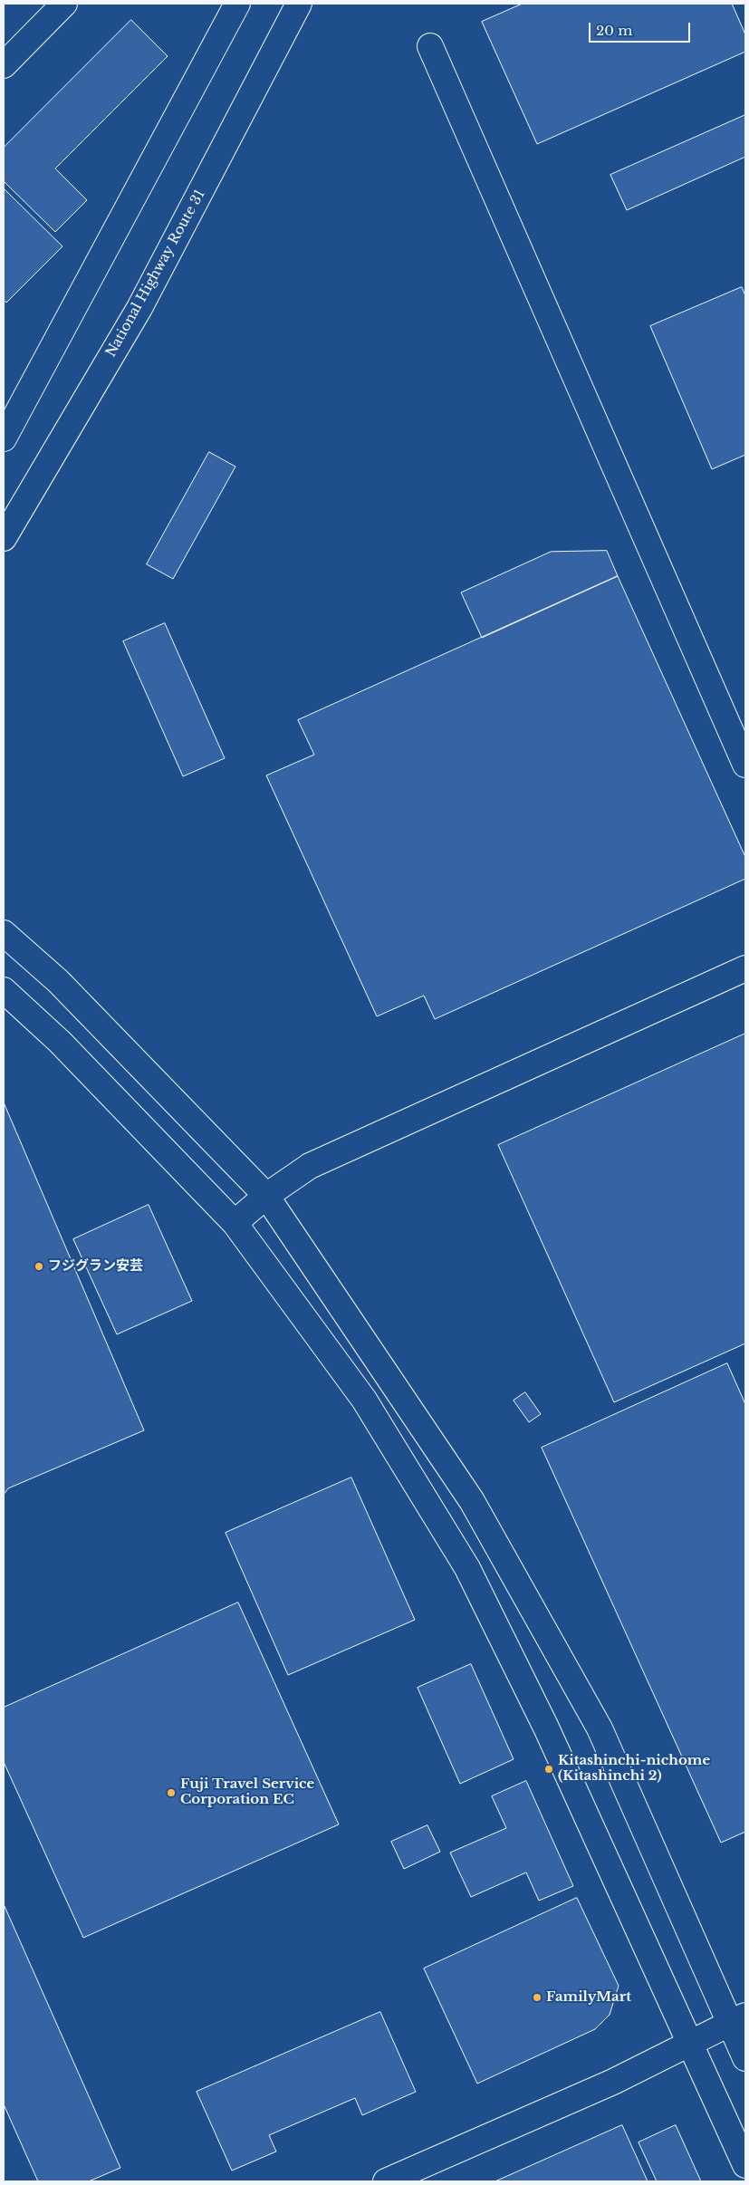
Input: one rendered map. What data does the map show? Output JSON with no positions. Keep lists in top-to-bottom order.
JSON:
{
  "streets": {
    "main road": ["National Highway Route 31"]
  },
  "places": [
    "フジグラン安芸",
    "Kitashinchi-nichome (Kitashinchi 2)",
    "Fuji Travel Service Corporation EC",
    "FamilyMart"
  ],
  "scale_bar": "20 m"
}
